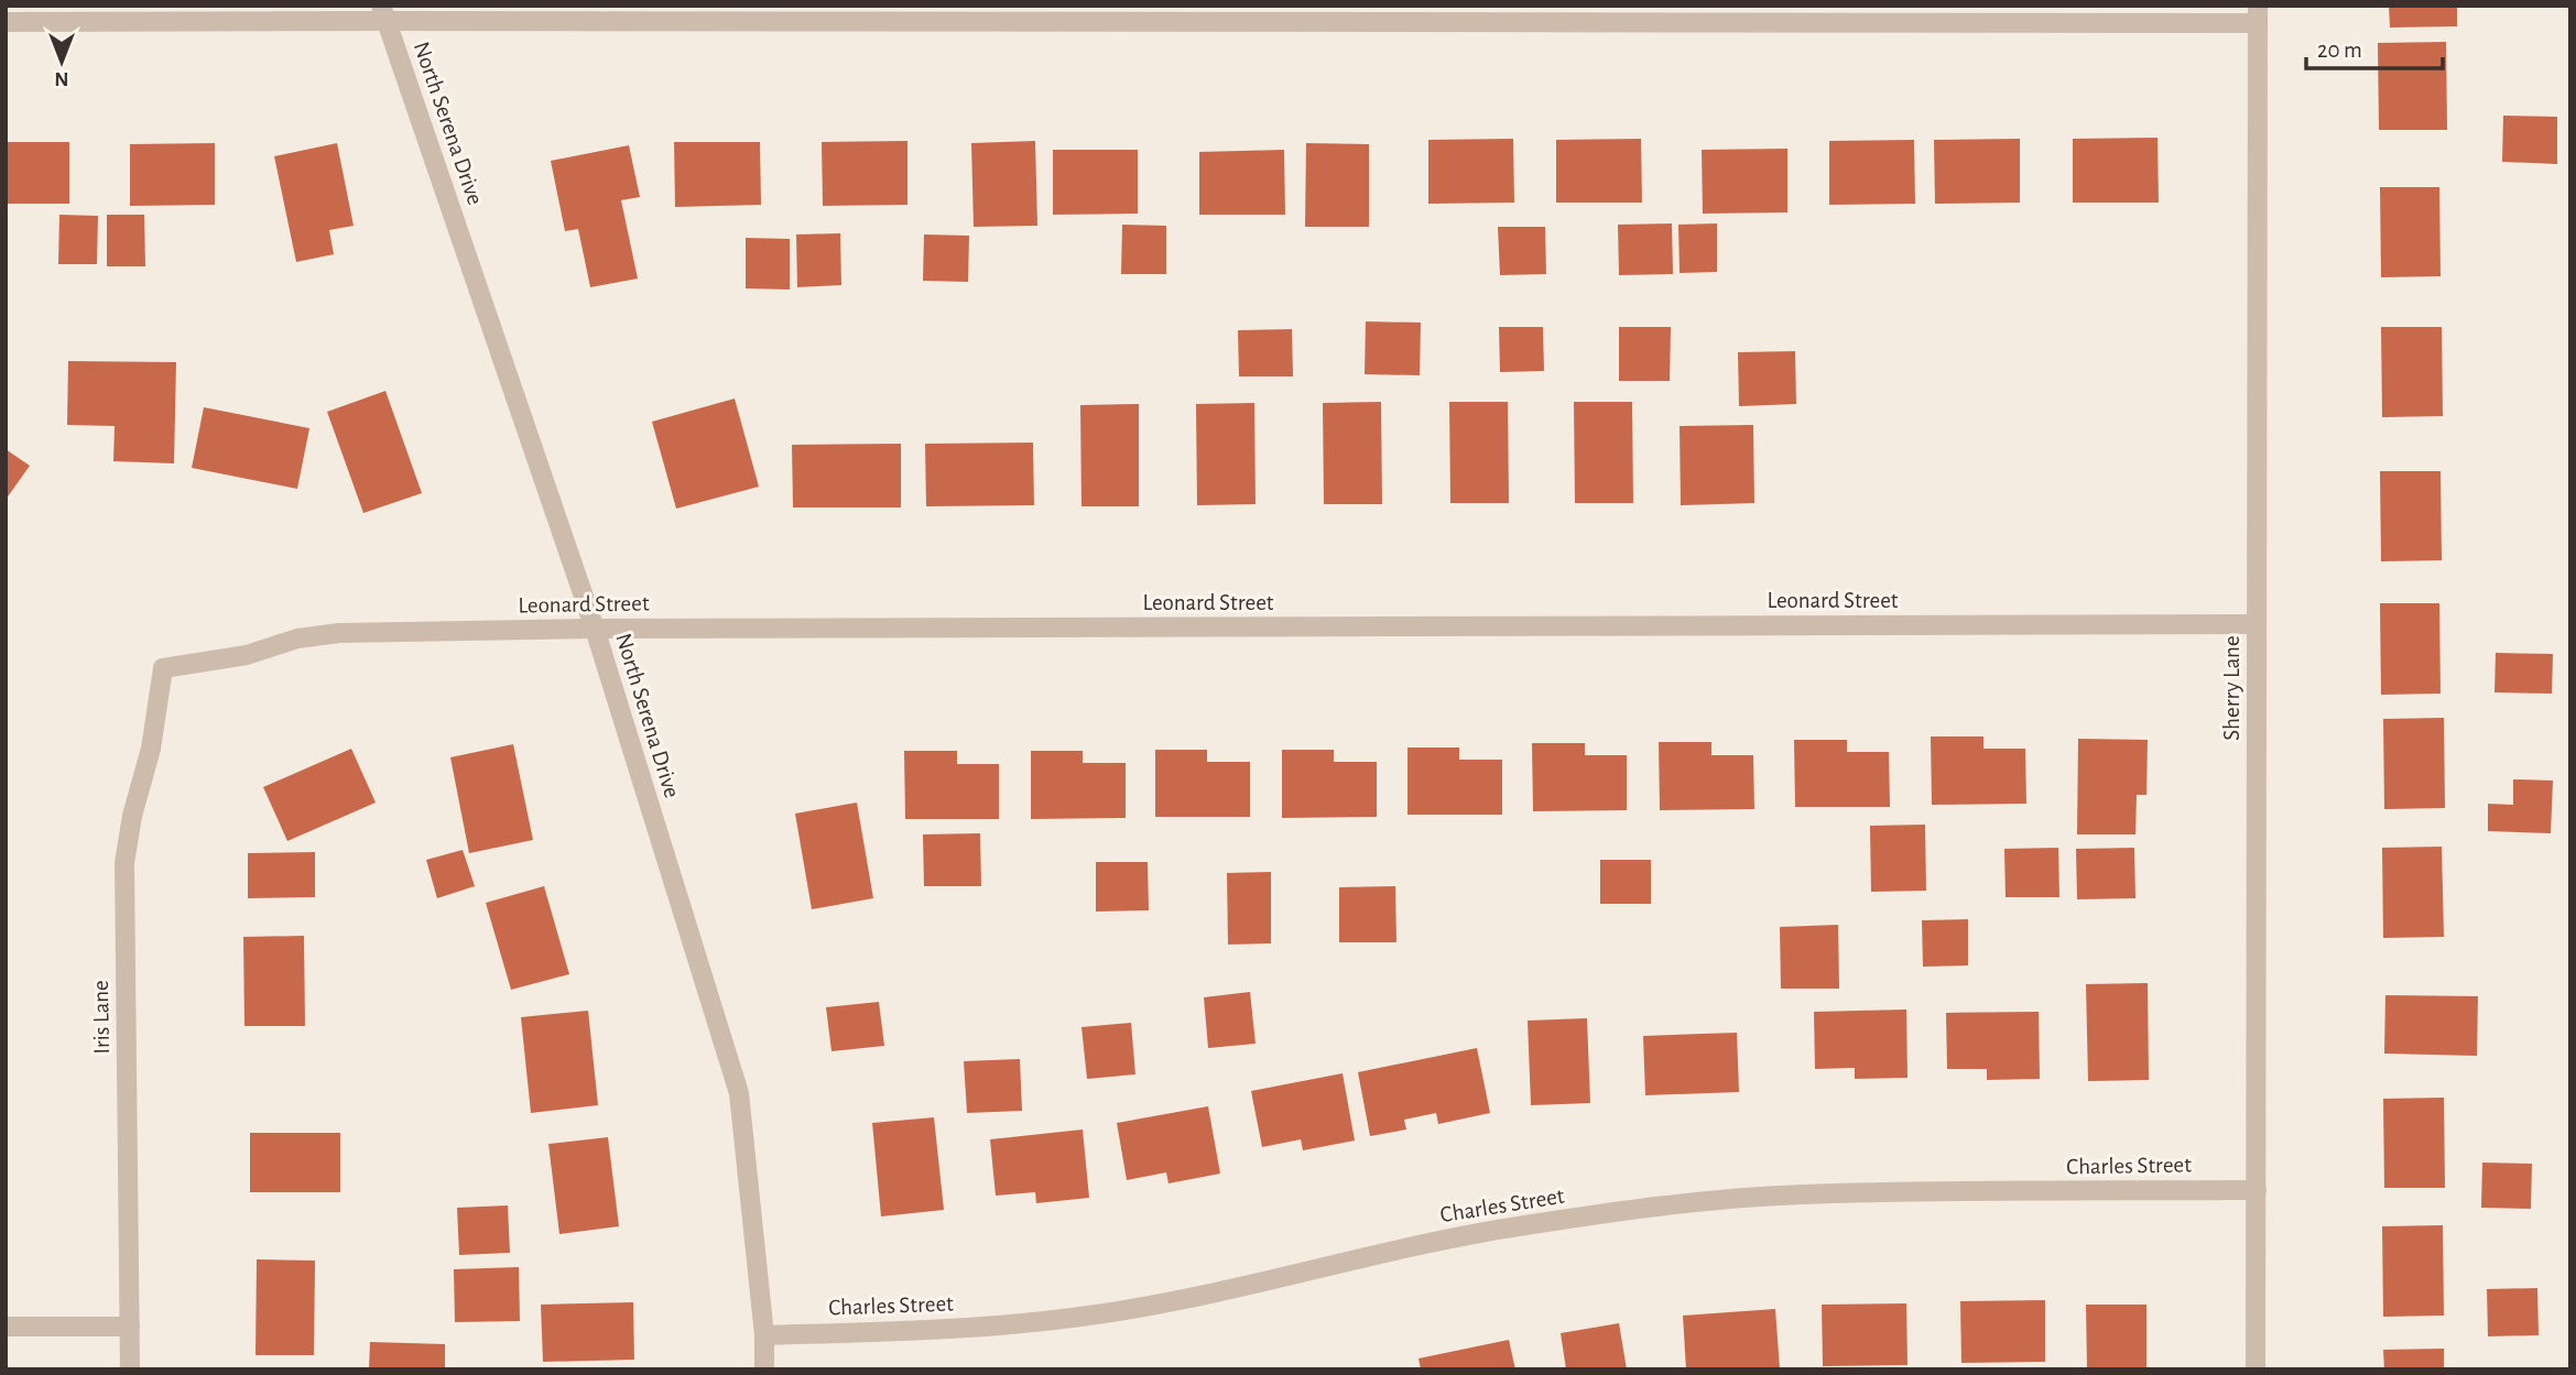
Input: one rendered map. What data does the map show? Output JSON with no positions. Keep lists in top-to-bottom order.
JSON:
{
  "streets": {
    "street": [
      "North Serena Drive",
      "Leonard Street",
      "Sherry Lane",
      "Iris Lane",
      "Charles Street"
    ]
  },
  "crossings": [
    ["North Serena Drive", "Leonard Street"],
    ["North Serena Drive", "Charles Street"],
    ["Leonard Street", "Sherry Lane"],
    ["Leonard Street", "Iris Lane"],
    ["Sherry Lane", "Charles Street"]
  ],
  "scale_bar": "20 m",
  "north": "bottom"
}
